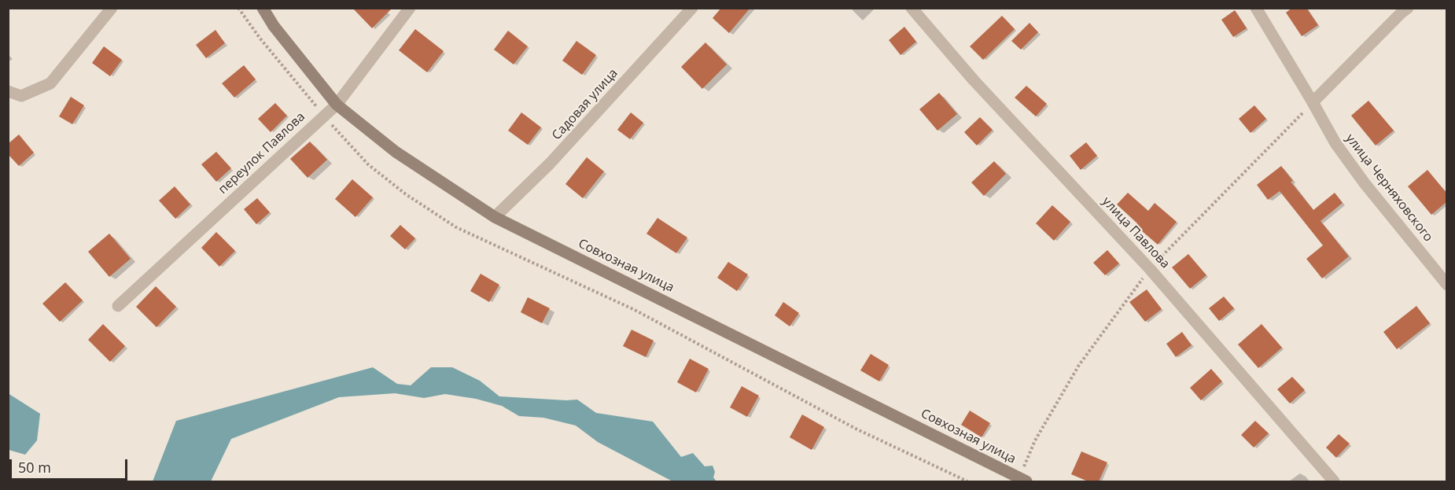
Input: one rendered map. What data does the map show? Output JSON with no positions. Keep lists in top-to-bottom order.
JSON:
{
  "streets": {
    "street": [
      "Садовая улица",
      "переулок Павлова",
      "улица Черняховского",
      "улица Павлова",
      "Совхозная улица"
    ]
  },
  "crossings": [
    ["Садовая улица", "Совхозная улица"],
    ["переулок Павлова", "Совхозная улица"]
  ],
  "scale_bar": "50 m"
}
